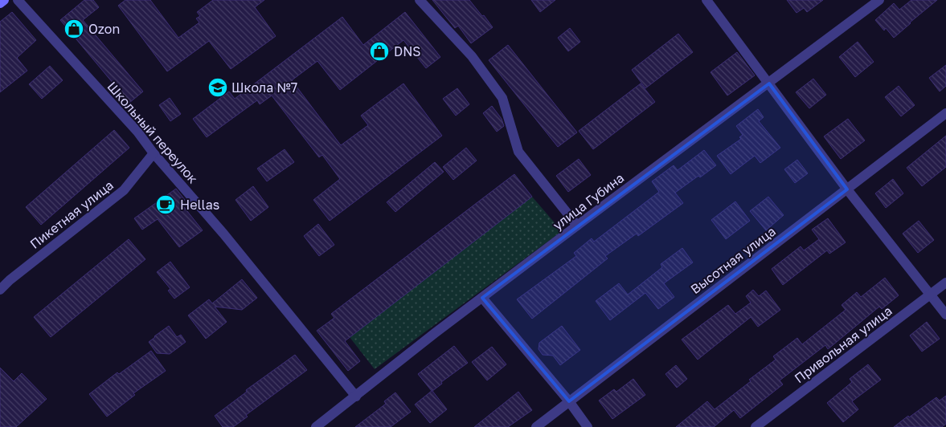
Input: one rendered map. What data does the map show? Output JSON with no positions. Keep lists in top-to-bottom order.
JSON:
{
  "streets": {
    "street": [
      "Школьный переулок",
      "улица Губина",
      "Пикетная улица",
      "Высотная улица",
      "Привольная улица"
    ]
  },
  "crossings": [
    ["Школьный переулок", "улица Губина"],
    ["Школьный переулок", "Пикетная улица"]
  ],
  "places": {
    "shop": ["Ozon", "DNS"],
    "school or university": ["Школа №7"],
    "cafe": ["Hellas"]
  }
}
